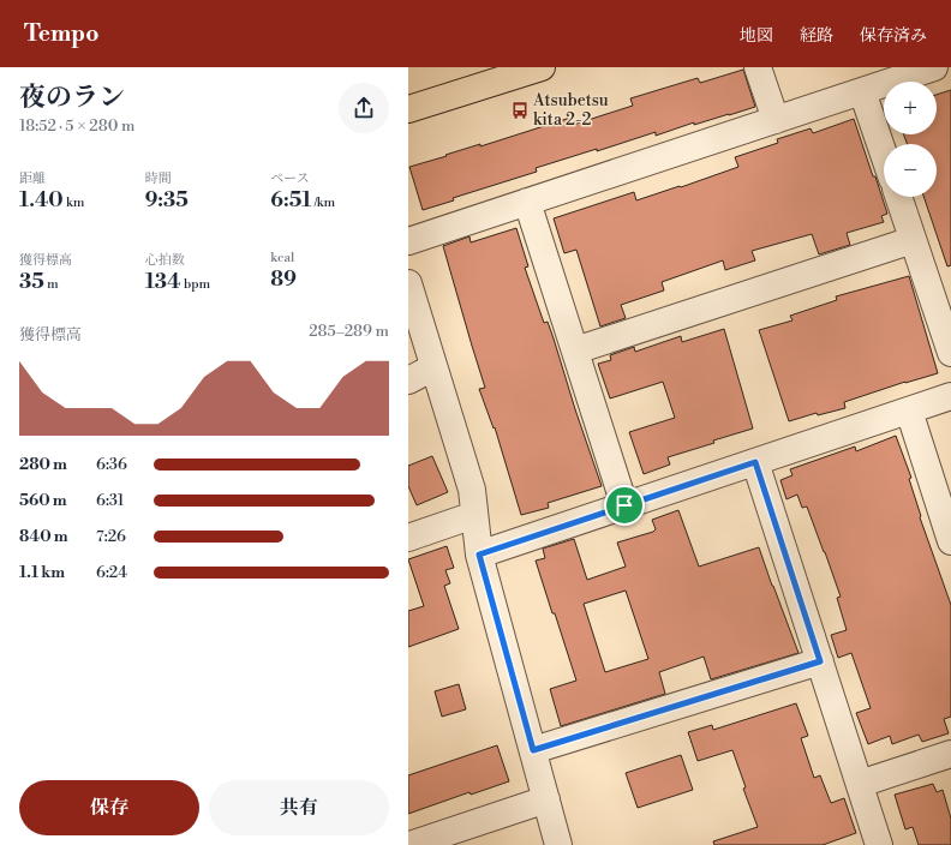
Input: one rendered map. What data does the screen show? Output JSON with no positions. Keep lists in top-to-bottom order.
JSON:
{
  "places": {
    "bus stop": ["Atsubetsu kita 2-2"]
  },
  "page": {
    "header": "Tempo",
    "nav": ["地図", "経路", "保存済み"],
    "heading": ["夜のラン", "18:52 · 5 × 280 m"],
    "map_buttons": ["+", "−"],
    "stats": [
      ["距離", "1.40 km"],
      ["時間", "9:35"],
      ["ペース", "6:51 /km"],
      ["獲得標高", "35 m"],
      ["心拍数", "134 bpm"],
      ["kcal", "89"]
    ],
    "chart": ["獲得標高", "285–289 m"],
    "list": [
      {
        "name": "280 m",
        "note": "6:36"
      },
      {
        "name": "560 m",
        "note": "6:31"
      },
      {
        "name": "840 m",
        "note": "7:26"
      },
      {
        "name": "1.1 km",
        "note": "6:24"
      }
    ],
    "buttons": ["保存", "共有"]
  }
}
